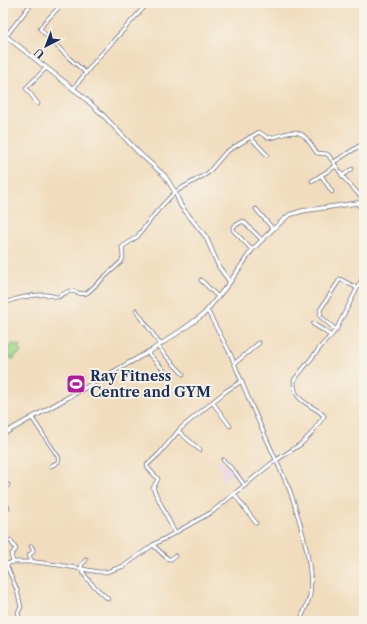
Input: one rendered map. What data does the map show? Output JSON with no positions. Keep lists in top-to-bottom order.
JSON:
{
  "places": {
    "sports": ["Ray Fitness Centre and GYM"]
  },
  "north": "bottom left"
}
